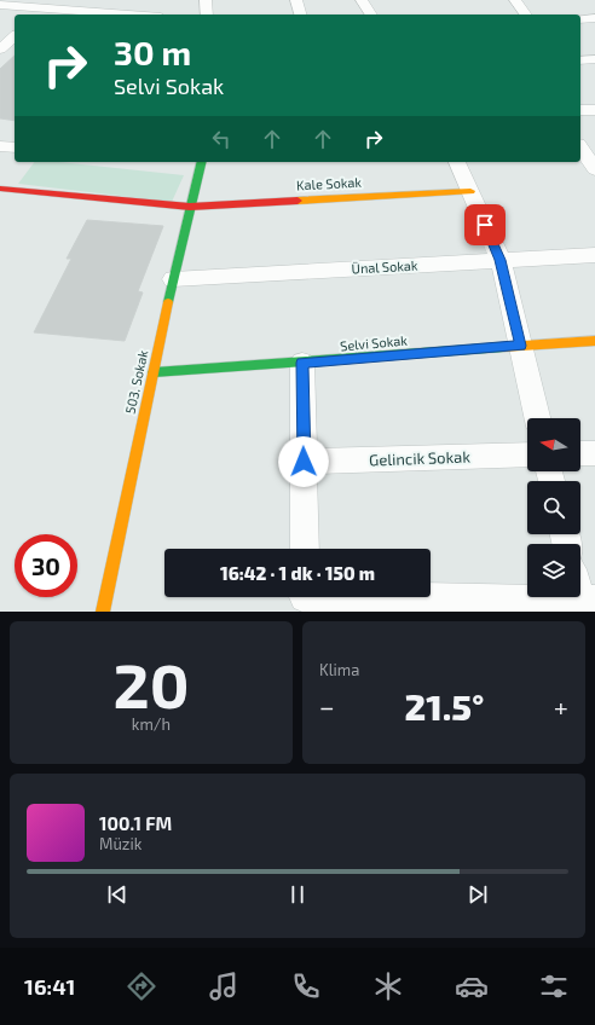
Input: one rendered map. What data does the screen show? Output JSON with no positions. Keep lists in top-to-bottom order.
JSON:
{
  "streets": {
    "street": [
      "Kale Sokak",
      "Ünal Sokak",
      "Selvi Sokak",
      "503. Sokak",
      "Gelincik Sokak"
    ]
  },
  "crossings": [
    ["Kale Sokak", "503. Sokak"],
    ["Ünal Sokak", "503. Sokak"],
    ["Selvi Sokak", "503. Sokak"]
  ],
  "north": "left",
  "page": {
    "turn": ["30 m", "Selvi Sokak"],
    "limit": "30",
    "trip": "16:42 · 1 dk · 150 m",
    "tile": [
      ["20", "km/h"],
      "Klima"
    ],
    "heat": ["−", "21.5°", "+"],
    "song": ["100.1 FM", "Müzik"],
    "tabs": "16:41"
  }
}
